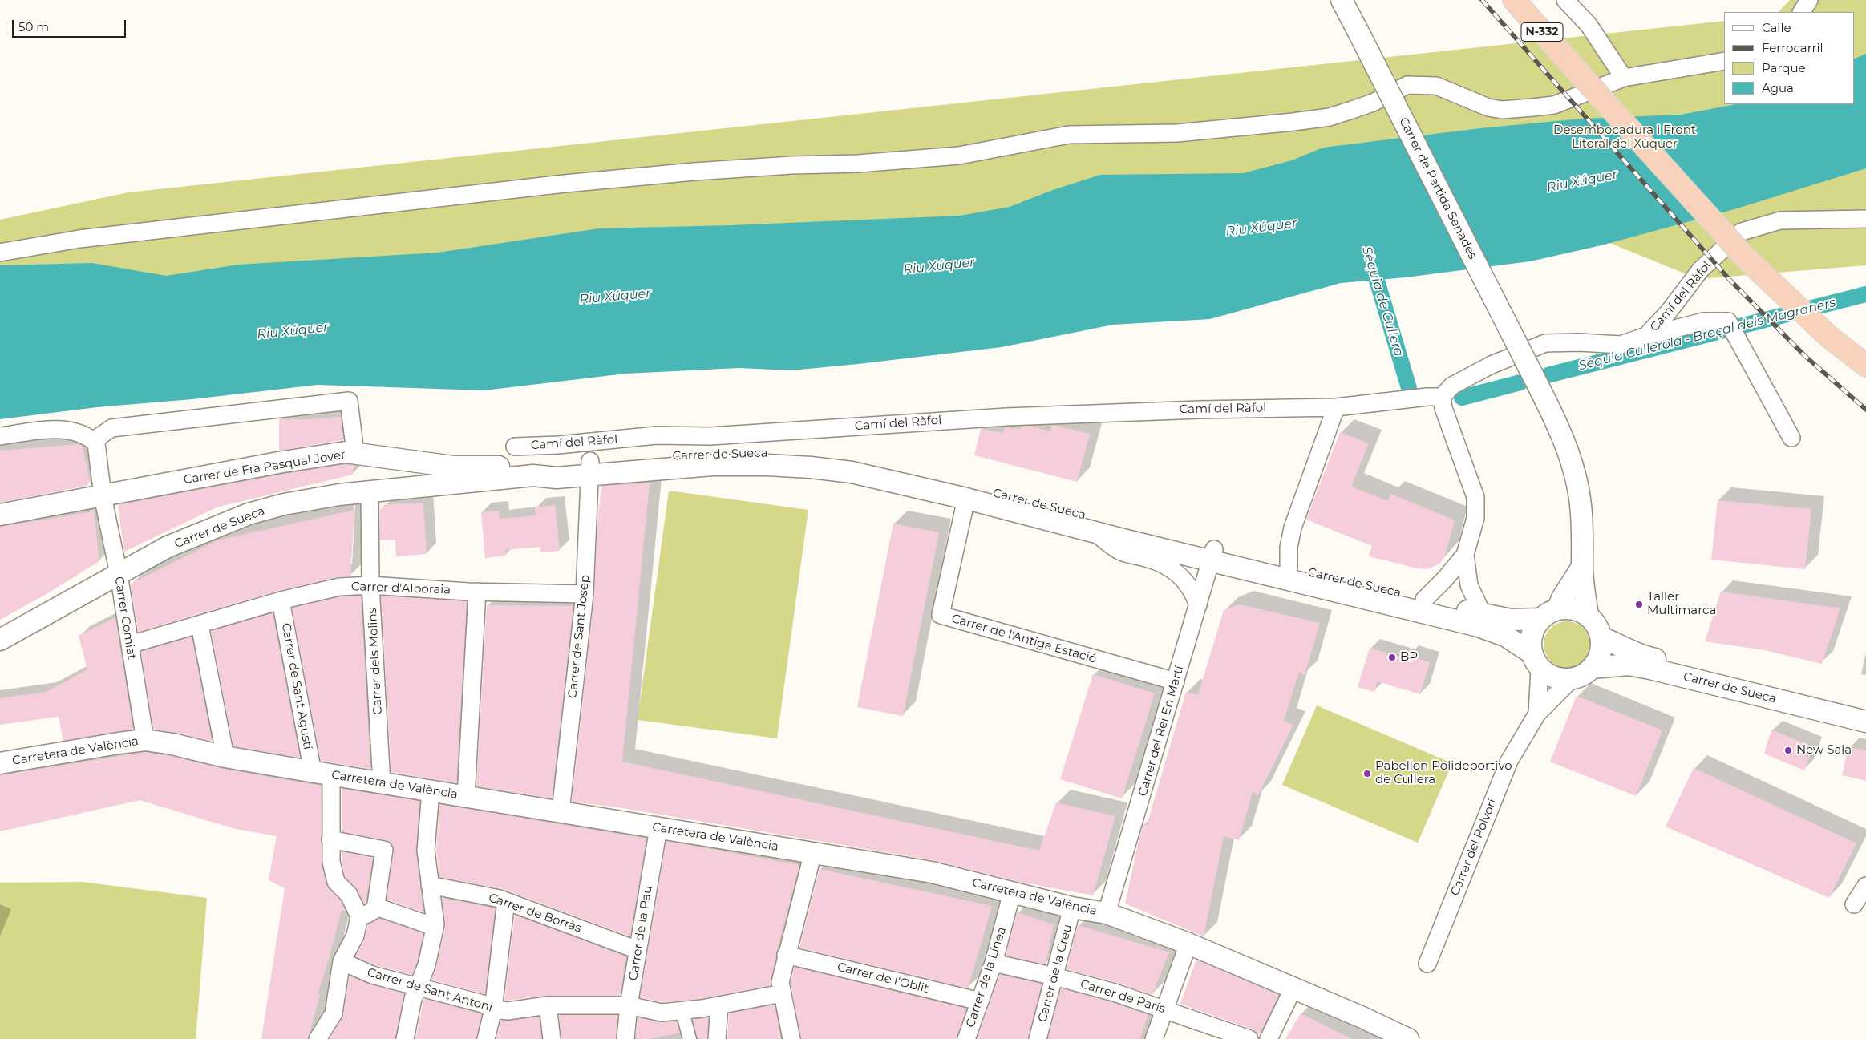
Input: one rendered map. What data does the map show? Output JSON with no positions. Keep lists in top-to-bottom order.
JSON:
{
  "streets": {
    "highway": ["N-332"],
    "street": [
      "Carrer de Partida Senades",
      "Camí del Ràfol",
      "Carrer de Sueca",
      "Carrer de Fra Pasqual Jover",
      "Carrer d'Alboraia",
      "Carrer Comiat",
      "Carrer de Sant Josep",
      "Carrer de l'Antiga Estació",
      "Carrer dels Molins",
      "Carrer de Sant Agustí",
      "Carrer del Rei En Martí",
      "Carretera de València",
      "Carrer del Polvorí",
      "Carrer de Borràs",
      "Carrer de la Pau",
      "Carrer de la Creu",
      "Carrer de la Línea",
      "Carrer de l'Oblit",
      "Carrer de Sant Antoni",
      "Carrer de París"
    ]
  },
  "crossings": [
    ["Carrer de Partida Senades", "Carrer de Sueca"],
    ["Carrer de Partida Senades", "Carrer del Polvorí"],
    ["Carrer de Sueca", "Carrer de Fra Pasqual Jover"],
    ["Carrer de Sueca", "Carrer Comiat"],
    ["Carrer de Sueca", "Carrer de Sant Josep"],
    ["Carrer de Sueca", "Carrer de l'Antiga Estació"],
    ["Carrer de Sueca", "Carrer dels Molins"],
    ["Carrer de Sueca", "Carrer del Rei En Martí"],
    ["Carrer de Sueca", "Carrer del Polvorí"],
    ["Carrer de Fra Pasqual Jover", "Carrer Comiat"],
    ["Carrer d'Alboraia", "Carrer Comiat"],
    ["Carrer d'Alboraia", "Carrer de Sant Josep"],
    ["Carrer d'Alboraia", "Carrer dels Molins"],
    ["Carrer d'Alboraia", "Carrer de Sant Agustí"],
    ["Carrer Comiat", "Carretera de València"],
    ["Carrer de Sant Josep", "Carretera de València"],
    ["Carrer de l'Antiga Estació", "Carrer del Rei En Martí"],
    ["Carrer dels Molins", "Carretera de València"],
    ["Carrer de Sant Agustí", "Carretera de València"],
    ["Carrer del Rei En Martí", "Carretera de València"],
    ["Carretera de València", "Carrer de la Pau"],
    ["Carretera de València", "Carrer de la Creu"],
    ["Carretera de València", "Carrer de la Línea"],
    ["Carrer de Borràs", "Carrer de la Pau"],
    ["Carrer de la Pau", "Carrer de Sant Antoni"],
    ["Carrer de la Creu", "Carrer de París"],
    ["Carrer de la Línea", "Carrer de l'Oblit"],
    ["Carrer de la Línea", "Carrer de París"]
  ],
  "water": ["Riu Xúquer", "Sèquia de Cullera", "Sèquia Cullerola - Braçal dels Magraners"],
  "parks": ["Desembocadura i Front Litoral del Xúquer"],
  "places": [
    "Taller Multimarca",
    "BP",
    "New Sala",
    "Pabellon Polideportivo de Cullera"
  ],
  "legend": [
    "Calle",
    "Ferrocarril",
    "Parque",
    "Agua"
  ],
  "scale_bar": "50 m"
}
